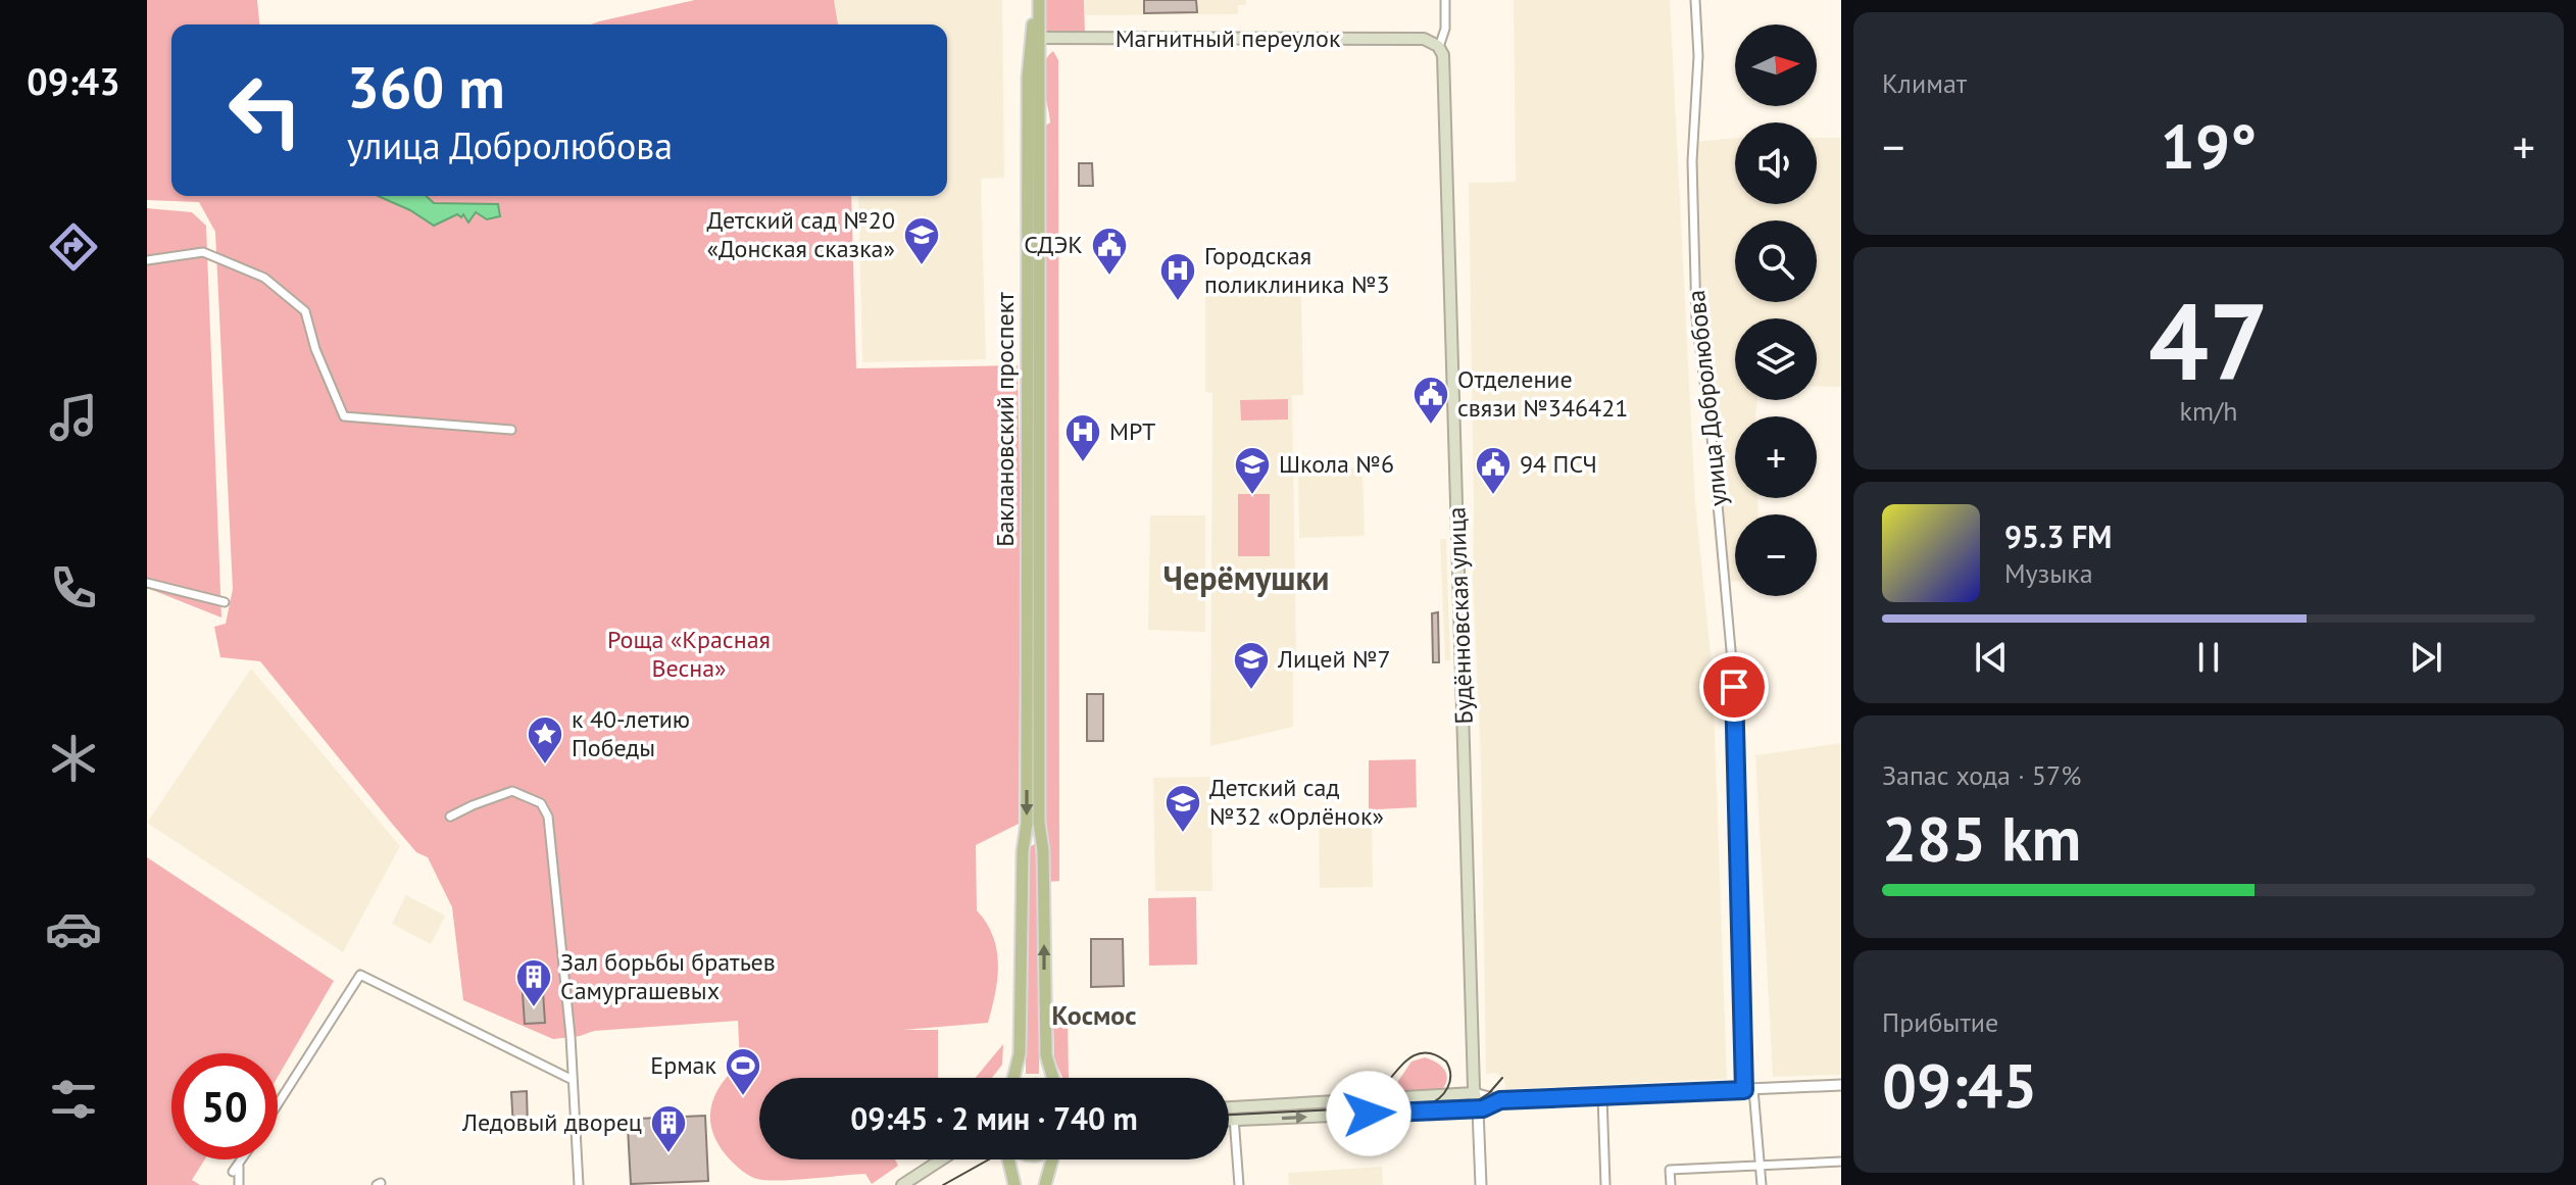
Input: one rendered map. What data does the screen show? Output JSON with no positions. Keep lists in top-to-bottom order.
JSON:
{
  "streets": {
    "main road": ["Магнитный переулок", "Баклановский проспект", "Будённовская улица"],
    "street": ["улица Добролюбова"]
  },
  "crossings": [
    ["Магнитный переулок", "Баклановский проспект"],
    ["Магнитный переулок", "Будённовская улица"]
  ],
  "districts": ["Черёмушки", "Космос"],
  "parks": ["Роща «Красная Весна»"],
  "places": {
    "school or university": [
      "Детский сад №20 «Донская сказка»",
      "Школа №6",
      "Лицей №7",
      "Детский сад №32 «Орлёнок»"
    ],
    "public building": ["СДЭК", "Отделение связи №346421", "94 ПСЧ"],
    "hospital": ["Городская поликлиника №3", "МРТ"],
    "place": ["к 40-летию Победы"],
    "building": ["Зал борьбы братьев Самургашевых", "Ледовый дворец"],
    "sports": ["Ермак"]
  },
  "north": "right",
  "page": {
    "tabs": "09:43",
    "tile": [
      "Климат",
      ["47", "km/h"],
      ["Запас хода · 57%", "285 km"],
      ["Прибытие", "09:45"]
    ],
    "map_buttons": ["+", "−"],
    "turn": ["360 m", "улица Добролюбова"],
    "heat": ["−", "19°", "+"],
    "song": ["95.3 FM", "Музыка"],
    "limit": "50",
    "trip": "09:45 · 2 мин · 740 m"
  }
}
